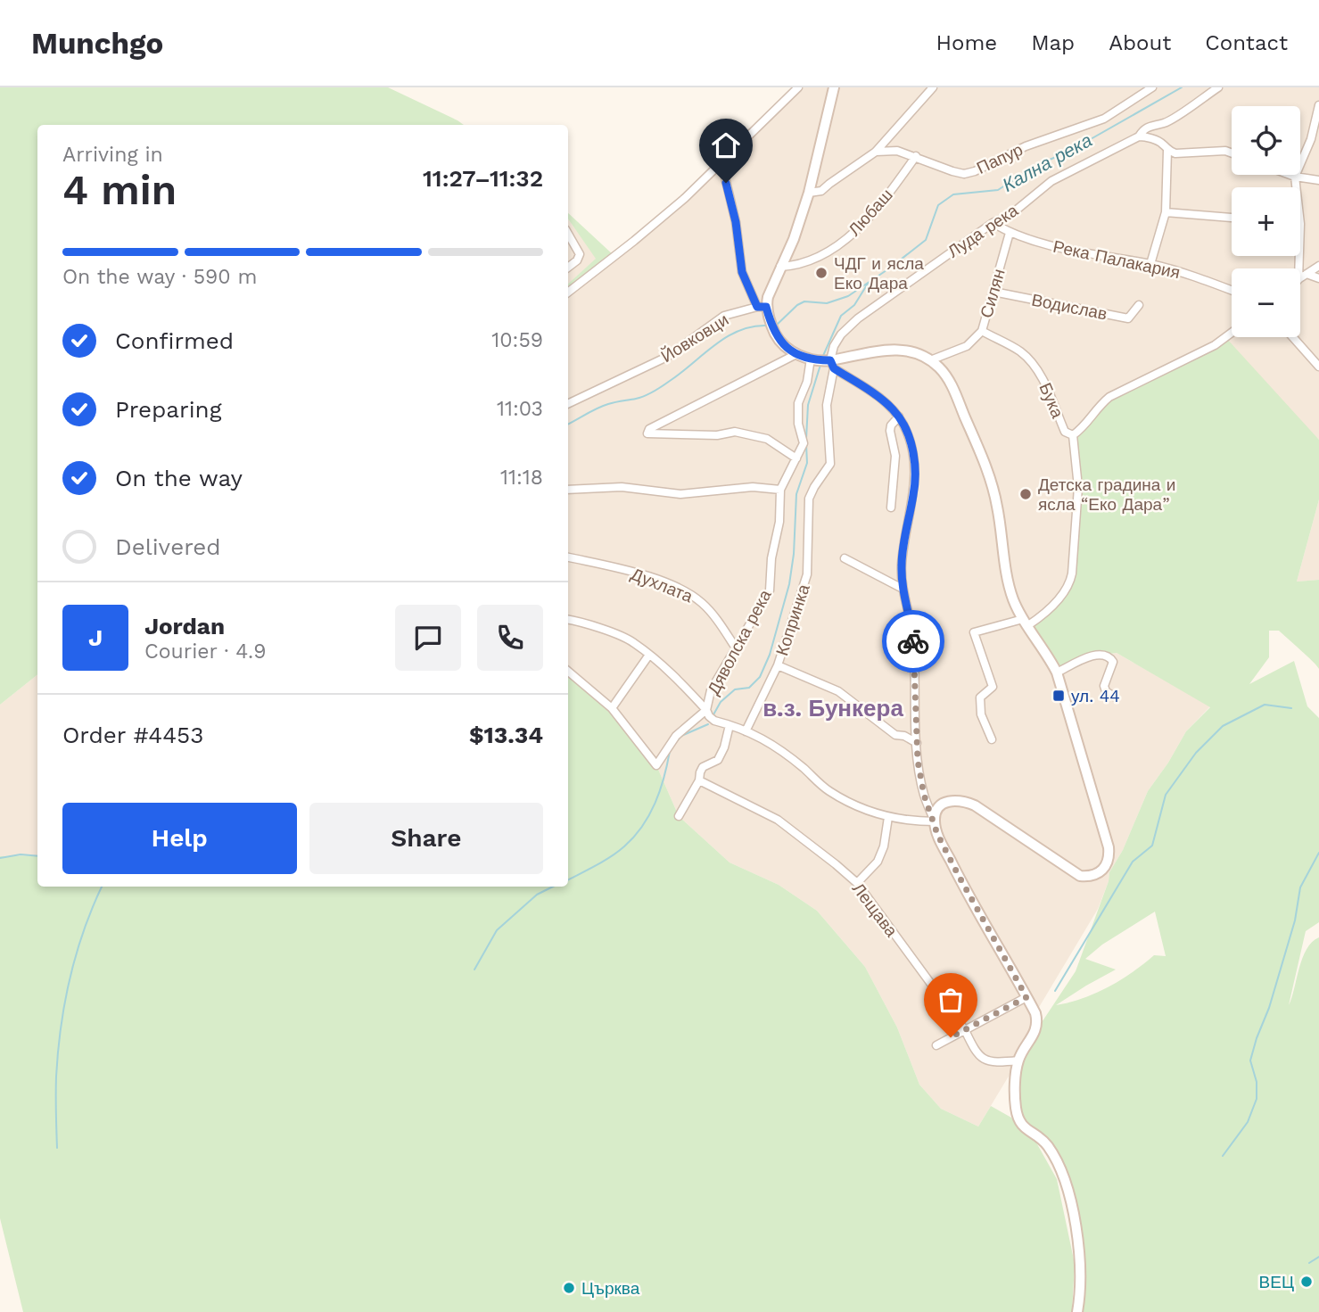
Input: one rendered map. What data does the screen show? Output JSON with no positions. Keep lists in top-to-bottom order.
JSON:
{
  "streets": {
    "street": [
      "Папур",
      "Любаш",
      "Луда река",
      "Река Палакария",
      "Силян",
      "Водислав",
      "Йовковци",
      "Бука",
      "Духлата",
      "Копринка",
      "Дяволска река",
      "Лещава"
    ]
  },
  "crossings": [
    ["Папур", "Любаш"],
    ["Луда река", "Река Палакария"],
    ["Луда река", "Копринка"],
    ["Река Палакария", "Силян"],
    ["Силян", "Водислав"],
    ["Силян", "Бука"],
    ["Духлата", "Дяволска река"]
  ],
  "districts": ["в.з. Бункера"],
  "water": ["Кална река"],
  "places": {
    "other": [
      "ЧДГ и ясла Еко Дара",
      "Детска градина и ясла “Еко Дара”",
      "ВЕЦ",
      "Църква"
    ],
    "transit": ["ул. 44"]
  },
  "page": {
    "header": "Munchgo",
    "nav": [
      "Home",
      "Map",
      "About",
      "Contact"
    ],
    "map_buttons": ["+", "−"],
    "heading": ["4 min", "Arriving in", "11:27–11:32"],
    "panel": [
      "Jordan",
      "Courier · 4.9",
      "Order #4453",
      "$13.34"
    ],
    "bar": "On the way · 590 m",
    "list": [
      ["Confirmed", "10:59"],
      ["Preparing", "11:03"],
      ["On the way", "11:18"],
      "Delivered"
    ],
    "round": "J",
    "buttons": ["Help", "Share"]
  }
}
